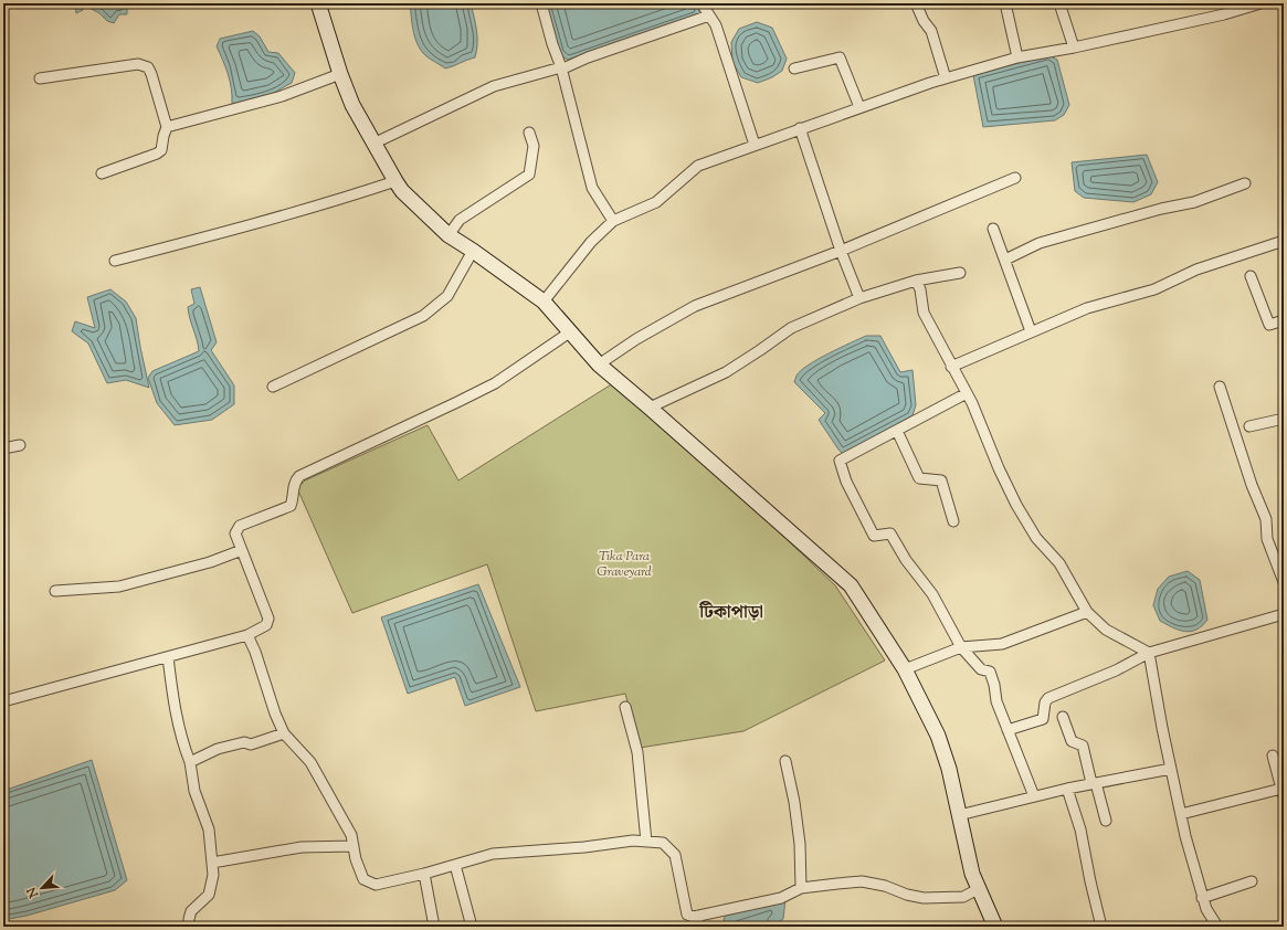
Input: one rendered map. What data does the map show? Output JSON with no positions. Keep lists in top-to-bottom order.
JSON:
{
  "districts": ["টিকাপাড়া"],
  "parks": ["Tika Para Graveyard"],
  "north": "bottom left"
}
